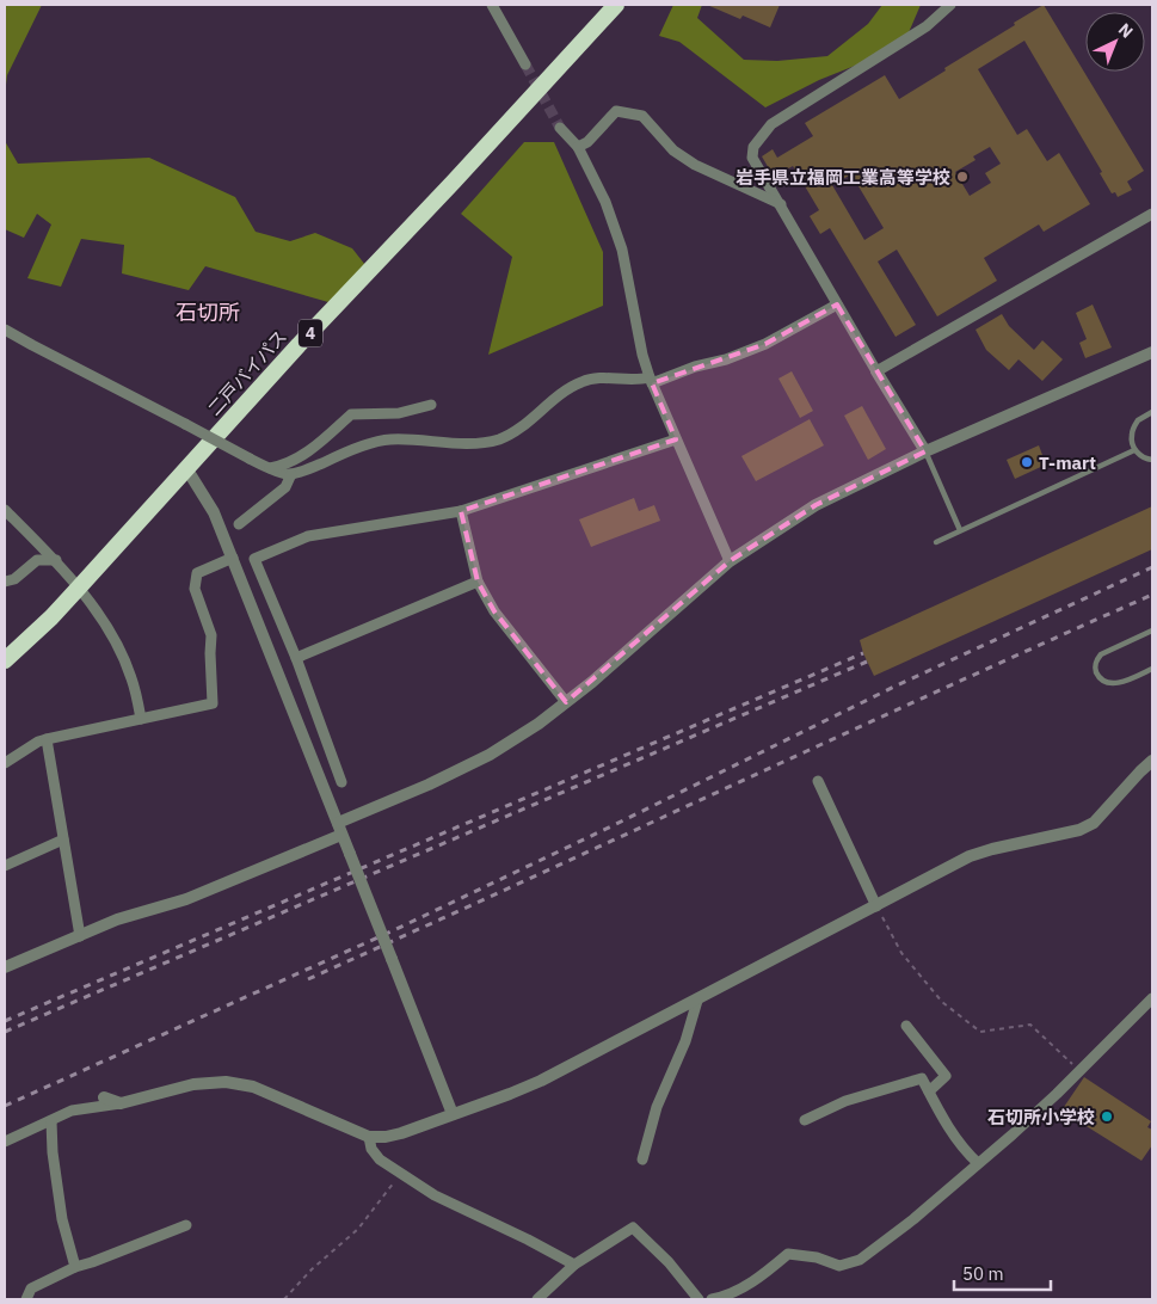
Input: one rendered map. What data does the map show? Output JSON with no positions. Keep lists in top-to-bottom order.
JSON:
{
  "streets": {
    "highway": ["4", "二戸バイパス"]
  },
  "districts": ["石切所"],
  "places": ["岩手県立福岡工業高等学校", "T-mart", "石切所小学校"],
  "scale_bar": "50 m",
  "north": "top right"
}
